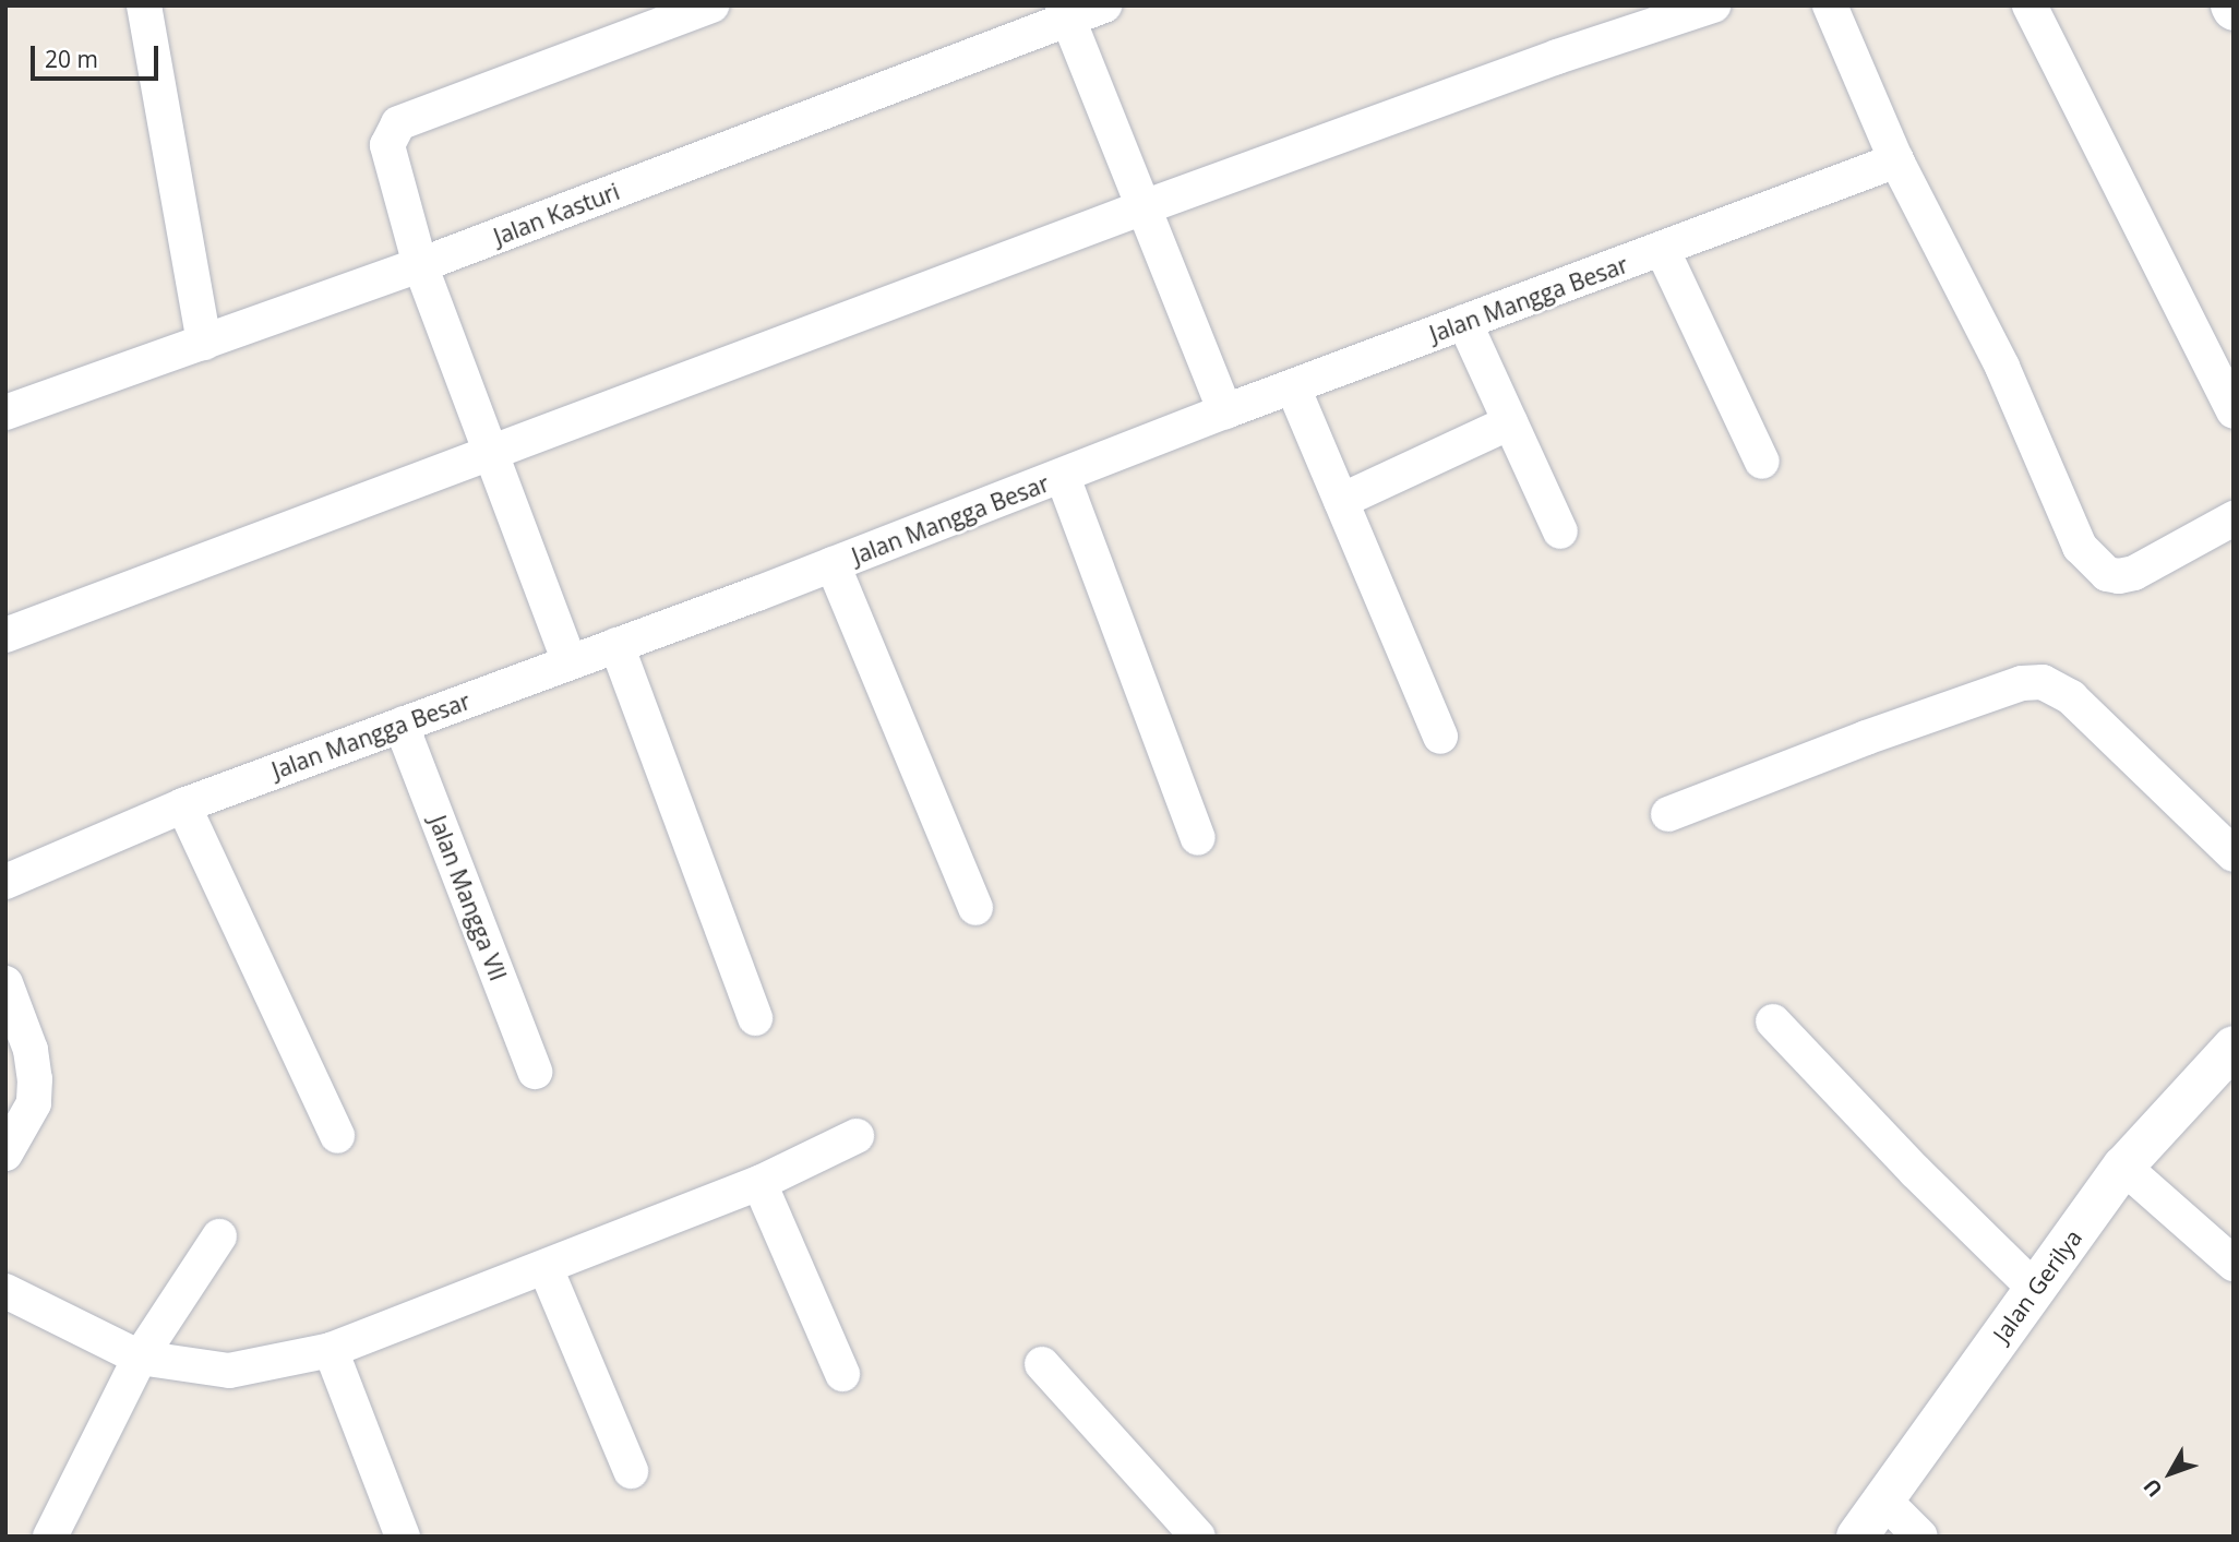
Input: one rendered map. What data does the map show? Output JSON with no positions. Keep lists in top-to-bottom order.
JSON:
{
  "streets": {
    "street": [
      "Jalan Kasturi",
      "Jalan Mangga Besar",
      "Jalan Mangga VII",
      "Jalan Gerilya"
    ]
  },
  "crossings": [
    ["Jalan Mangga Besar", "Jalan Mangga VII"]
  ],
  "scale_bar": "20 m",
  "north": "bottom left"
}
